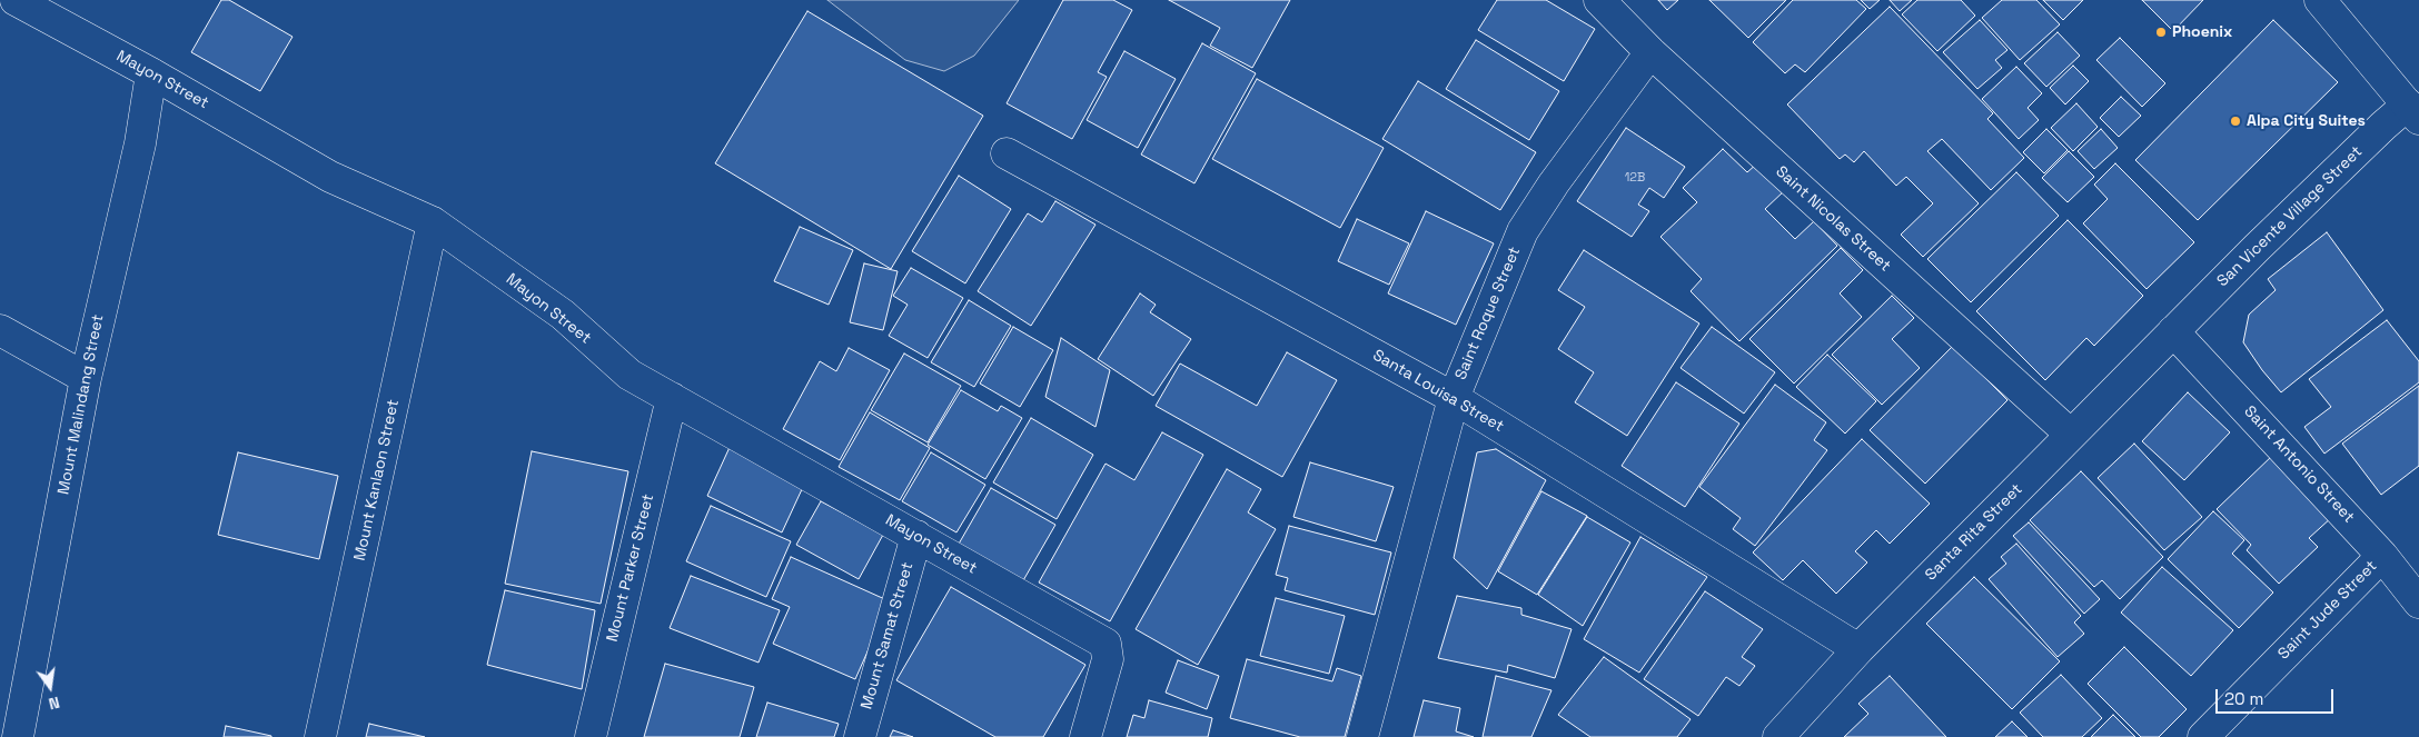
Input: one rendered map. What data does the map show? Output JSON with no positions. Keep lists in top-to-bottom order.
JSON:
{
  "streets": {
    "street": [
      "Mayon Street",
      "San Vicente Village Street",
      "Saint Nicolas Street",
      "Saint Roque Street",
      "Santa Louisa Street",
      "Mount Malindang Street",
      "Saint Antonio Street",
      "Mount Kanlaon Street",
      "Santa Rita Street",
      "Mount Parker Street",
      "Saint Jude Street",
      "Mount Samat Street"
    ]
  },
  "crossings": [
    ["Mayon Street", "Mount Malindang Street"],
    ["Mayon Street", "Mount Kanlaon Street"],
    ["Mayon Street", "Mount Parker Street"],
    ["Mayon Street", "Mount Samat Street"],
    ["San Vicente Village Street", "Saint Antonio Street"],
    ["San Vicente Village Street", "Santa Rita Street"],
    ["Saint Nicolas Street", "Saint Roque Street"],
    ["Saint Nicolas Street", "Santa Rita Street"],
    ["Saint Roque Street", "Santa Louisa Street"],
    ["Santa Louisa Street", "Santa Rita Street"],
    ["Saint Antonio Street", "Santa Rita Street"],
    ["Saint Antonio Street", "Saint Jude Street"]
  ],
  "places": ["Phoenix", "Alpa City Suites"],
  "house_numbers": ["12B"],
  "scale_bar": "20 m",
  "north": "bottom"
}
